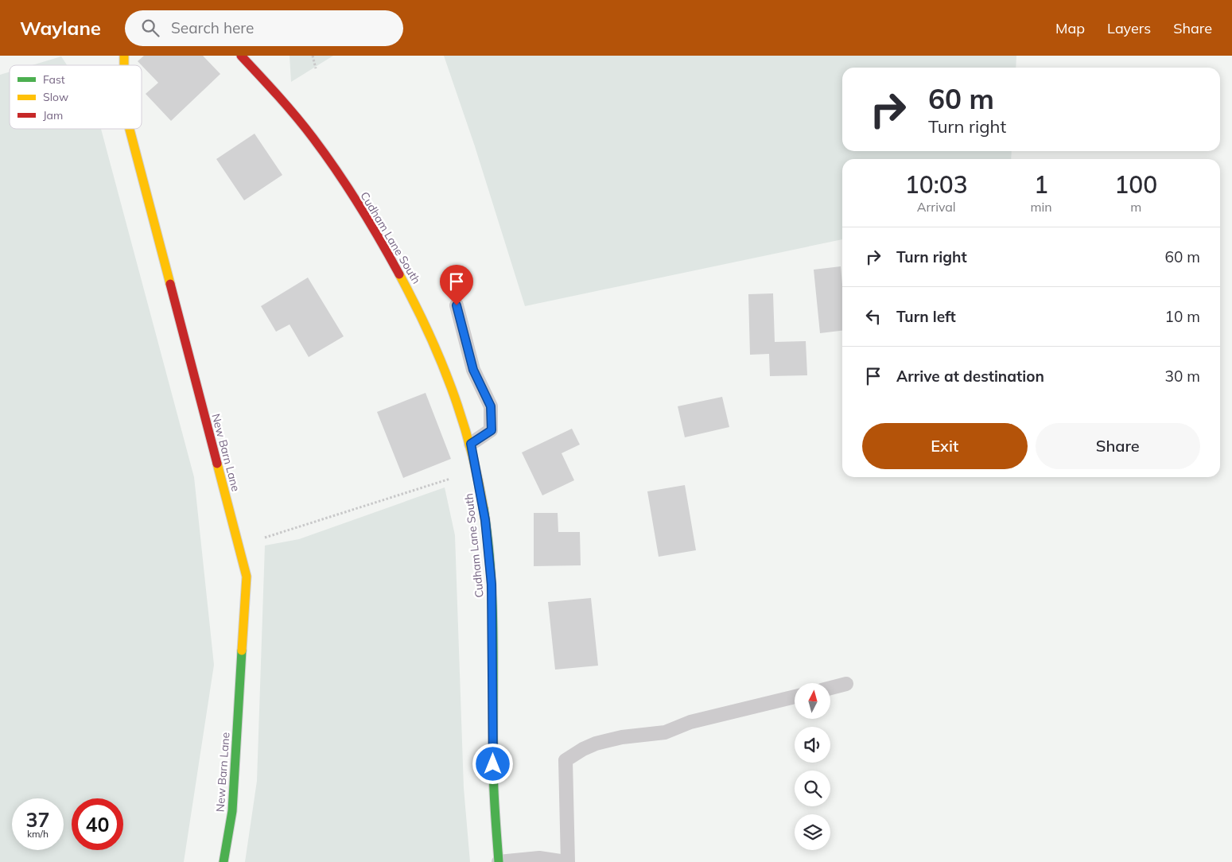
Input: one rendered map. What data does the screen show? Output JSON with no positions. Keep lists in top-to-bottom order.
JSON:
{
  "streets": {
    "street": ["Cudham Lane South", "New Barn Lane"]
  },
  "legend": ["Fast", "Slow", "Jam"],
  "north": "top",
  "page": {
    "header": "Waylane",
    "search": "Search here",
    "nav": ["Map", "Layers", "Share"],
    "turn": ["60 m", "Turn right"],
    "eta": [
      "10:03",
      "Arrival",
      "1",
      "min",
      "100",
      "m"
    ],
    "list": [
      {
        "name": "Turn right",
        "value": "60 m"
      },
      {
        "name": "Turn left",
        "value": "10 m"
      },
      {
        "name": "Arrive at destination",
        "value": "30 m"
      }
    ],
    "buttons": ["Exit", "Share"],
    "speed": "37 km/h",
    "limit": "40"
  }
}
